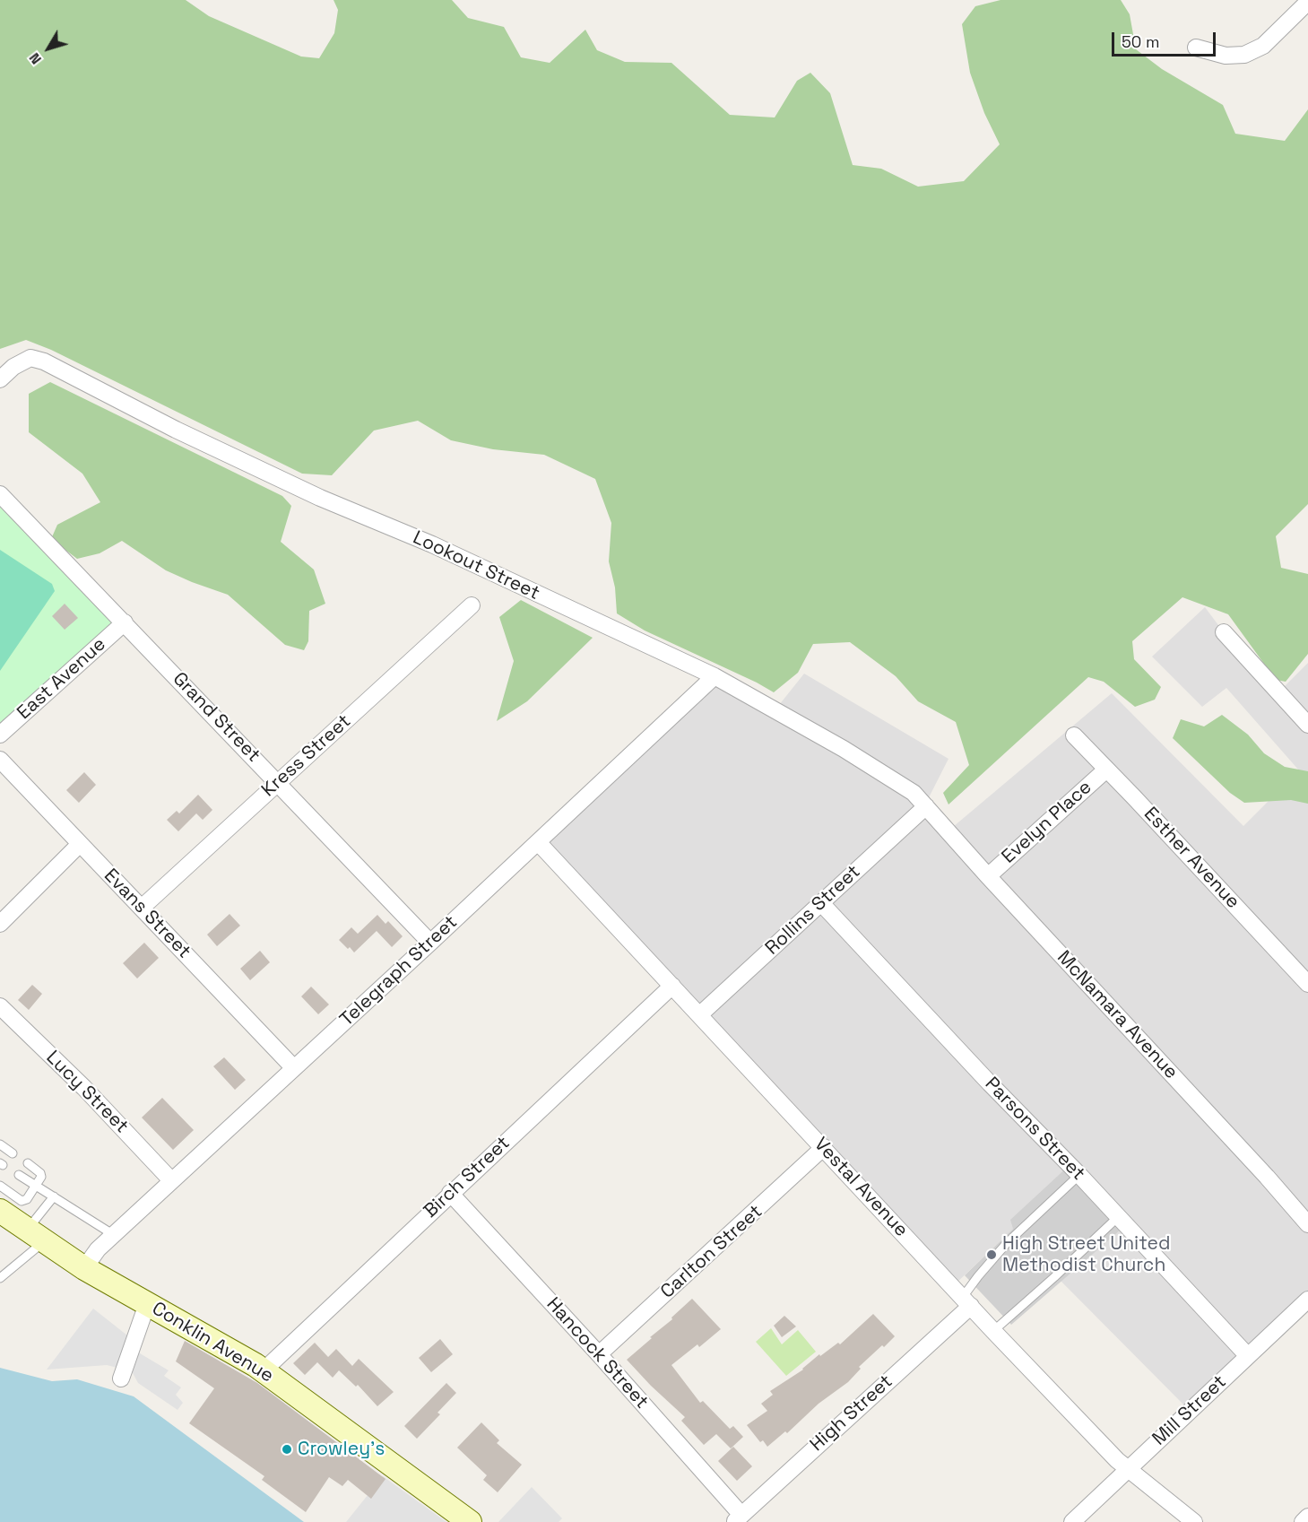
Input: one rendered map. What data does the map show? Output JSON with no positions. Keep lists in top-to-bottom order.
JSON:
{
  "streets": {
    "main road": ["Conklin Avenue"],
    "street": [
      "Lookout Street",
      "East Avenue",
      "Grand Street",
      "Kress Street",
      "Evelyn Place",
      "Esther Avenue",
      "Rollins Street",
      "Evans Street",
      "Telegraph Street",
      "McNamara Avenue",
      "Lucy Street",
      "Parsons Street",
      "Birch Street",
      "Vestal Avenue",
      "Carlton Street",
      "Hancock Street",
      "Mill Street",
      "High Street"
    ]
  },
  "crossings": [
    ["Lookout Street", "Rollins Street"],
    ["Lookout Street", "Telegraph Street"],
    ["Lookout Street", "McNamara Avenue"],
    ["East Avenue", "Grand Street"],
    ["Grand Street", "Kress Street"],
    ["Grand Street", "Telegraph Street"],
    ["Kress Street", "Evans Street"],
    ["Evelyn Place", "Esther Avenue"],
    ["Evelyn Place", "McNamara Avenue"],
    ["Rollins Street", "McNamara Avenue"],
    ["Rollins Street", "Parsons Street"],
    ["Rollins Street", "Vestal Avenue"],
    ["Evans Street", "Telegraph Street"],
    ["Telegraph Street", "Lucy Street"],
    ["Telegraph Street", "Vestal Avenue"],
    ["Telegraph Street", "Conklin Avenue"],
    ["Parsons Street", "Mill Street"],
    ["Birch Street", "Vestal Avenue"],
    ["Birch Street", "Conklin Avenue"],
    ["Birch Street", "Hancock Street"],
    ["Vestal Avenue", "Carlton Street"],
    ["Vestal Avenue", "Mill Street"],
    ["Vestal Avenue", "High Street"],
    ["Carlton Street", "Hancock Street"],
    ["Hancock Street", "High Street"]
  ],
  "places": ["High Street United Methodist Church", "Crowley's"],
  "scale_bar": "50 m",
  "north": "bottom left"
}
